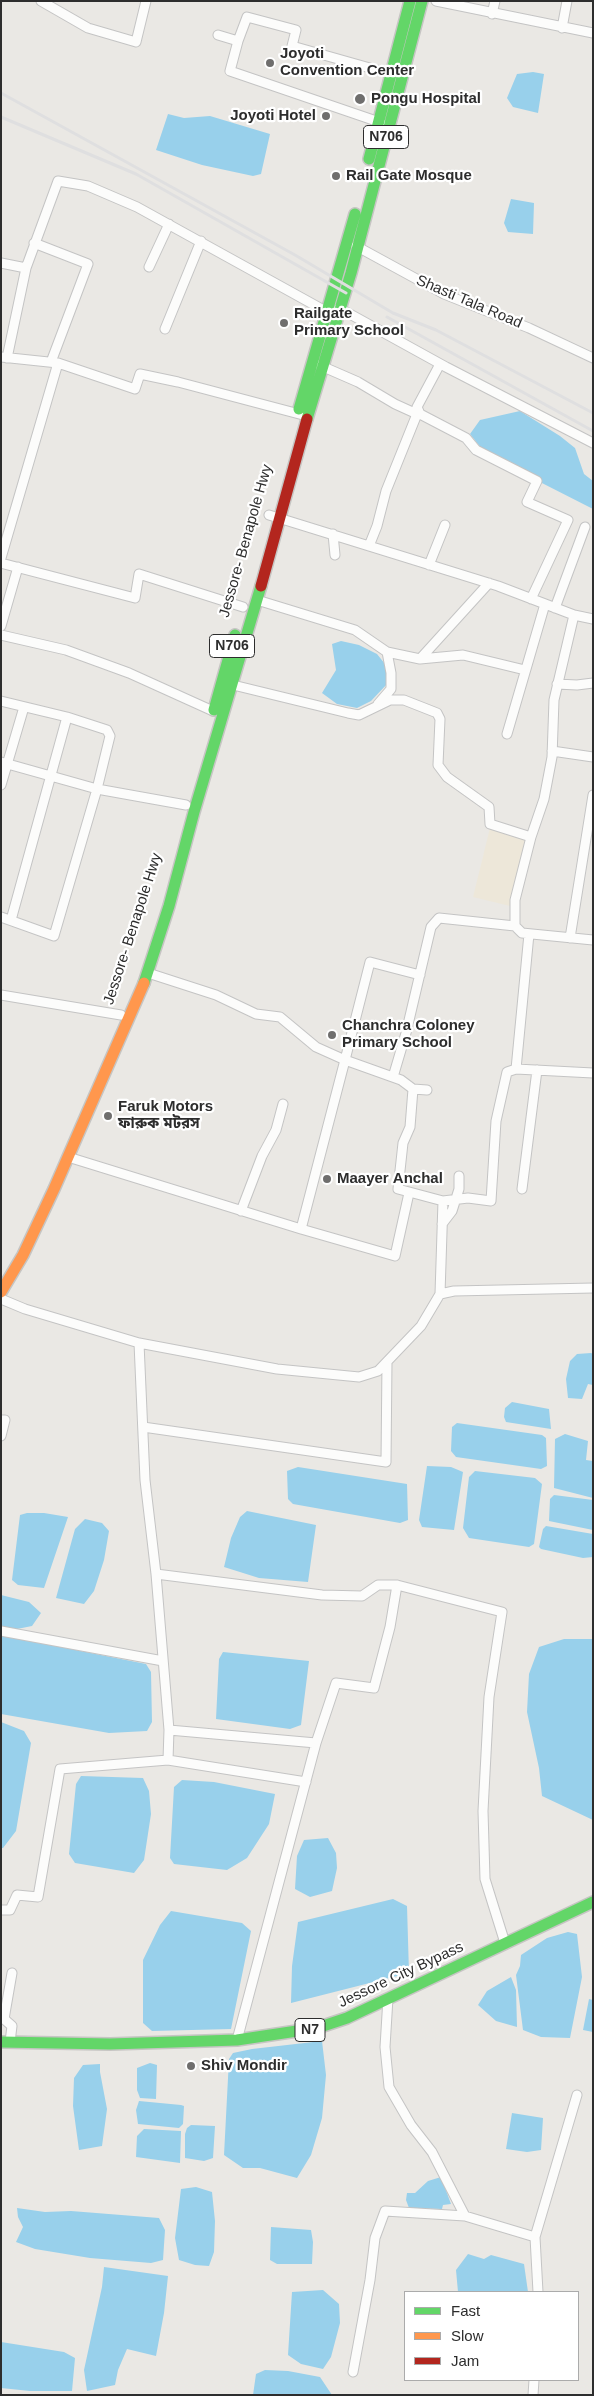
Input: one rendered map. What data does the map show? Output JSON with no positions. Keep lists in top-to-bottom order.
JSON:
{
  "streets": {
    "highway": [
      "N706",
      "Jessore- Benapole Hwy",
      "Jessore City Bypass",
      "N7"
    ],
    "street": ["Shasti Tala Road"]
  },
  "crossings": [
    ["N706", "Shasti Tala Road"],
    ["N706", "Jessore- Benapole Hwy"],
    ["Shasti Tala Road", "Jessore- Benapole Hwy"]
  ],
  "places": [
    "Joyoti Convention Center",
    "Pongu Hospital",
    "Joyoti Hotel",
    "Rail Gate Mosque",
    "Railgate Primary School",
    "Chanchra Coloney Primary School",
    "Faruk Motors ফারুক মটরস",
    "Maayer Anchal",
    "Shiv Mondir"
  ],
  "legend": ["Fast", "Slow", "Jam"]
}
